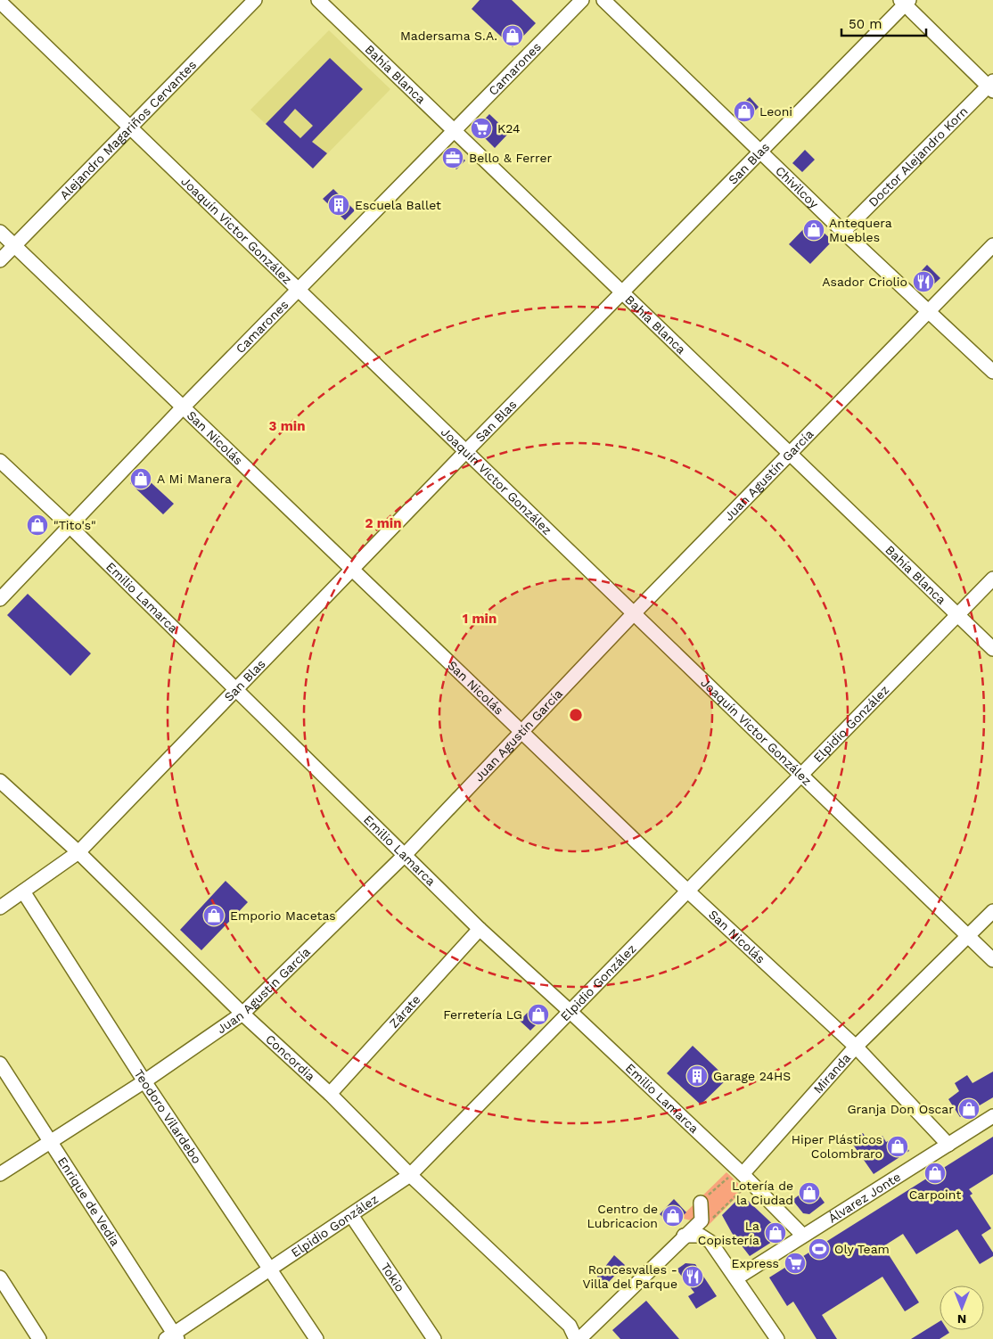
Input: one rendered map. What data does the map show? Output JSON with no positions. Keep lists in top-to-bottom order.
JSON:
{
  "streets": {
    "street": [
      "Camarones",
      "Bahía Blanca",
      "Alejandro Magariños Cervantes",
      "Doctor Alejandro Korn",
      "San Blas",
      "Chivilcoy",
      "Joaquín Victor González",
      "San Nicolás",
      "Juan Agustín García",
      "Emilio Lamarca",
      "Elpidio González",
      "Zárate",
      "Concordia",
      "Miranda",
      "Teodoro Vilardebo",
      "Álvarez Jonte",
      "Enrique de Vedia",
      "Tokio"
    ]
  },
  "crossings": [
    ["Camarones", "Bahía Blanca"],
    ["Camarones", "Joaquín Victor González"],
    ["Camarones", "San Nicolás"],
    ["Camarones", "Emilio Lamarca"],
    ["Bahía Blanca", "San Blas"],
    ["Bahía Blanca", "Juan Agustín García"],
    ["Bahía Blanca", "Elpidio González"],
    ["Alejandro Magariños Cervantes", "Joaquín Victor González"],
    ["Alejandro Magariños Cervantes", "San Nicolás"],
    ["Doctor Alejandro Korn", "Chivilcoy"],
    ["San Blas", "Chivilcoy"],
    ["San Blas", "Joaquín Victor González"],
    ["San Blas", "San Nicolás"],
    ["San Blas", "Emilio Lamarca"],
    ["San Blas", "Concordia"],
    ["San Blas", "Teodoro Vilardebo"],
    ["Chivilcoy", "Juan Agustín García"],
    ["Joaquín Victor González", "Juan Agustín García"],
    ["Joaquín Victor González", "Elpidio González"],
    ["Joaquín Victor González", "Miranda"],
    ["San Nicolás", "Juan Agustín García"],
    ["San Nicolás", "Elpidio González"],
    ["San Nicolás", "Miranda"],
    ["San Nicolás", "Álvarez Jonte"],
    ["Juan Agustín García", "Emilio Lamarca"],
    ["Juan Agustín García", "Concordia"],
    ["Juan Agustín García", "Teodoro Vilardebo"],
    ["Juan Agustín García", "Enrique de Vedia"],
    ["Emilio Lamarca", "Elpidio González"],
    ["Emilio Lamarca", "Zárate"],
    ["Emilio Lamarca", "Miranda"],
    ["Emilio Lamarca", "Álvarez Jonte"],
    ["Elpidio González", "Concordia"],
    ["Elpidio González", "Teodoro Vilardebo"],
    ["Elpidio González", "Enrique de Vedia"],
    ["Elpidio González", "Tokio"],
    ["Zárate", "Concordia"]
  ],
  "places": {
    "shop": [
      "Madersama S.A.",
      "Leoni",
      "Antequera Muebles",
      "A Mi Manera",
      "\"Tito's\"",
      "Emporio Macetas",
      "Ferretería LG",
      "Granja Don Oscar",
      "Hiper Plásticos Colombraro",
      "Carpoint",
      "Lotería de la Ciudad",
      "Centro de Lubricacion",
      "La Copistería"
    ],
    "supermarket": ["K24", "Express"],
    "office": ["Bello & Ferrer"],
    "building": ["Escuela Ballet", "Garage 24HS"],
    "restaurant": ["Asador Criolio", "Roncesvalles - Villa del Parque"],
    "sports": ["Oly Team"]
  },
  "scale_bar": "50 m",
  "north": "bottom",
  "rings": ["3 min", "2 min", "1 min"]
}
